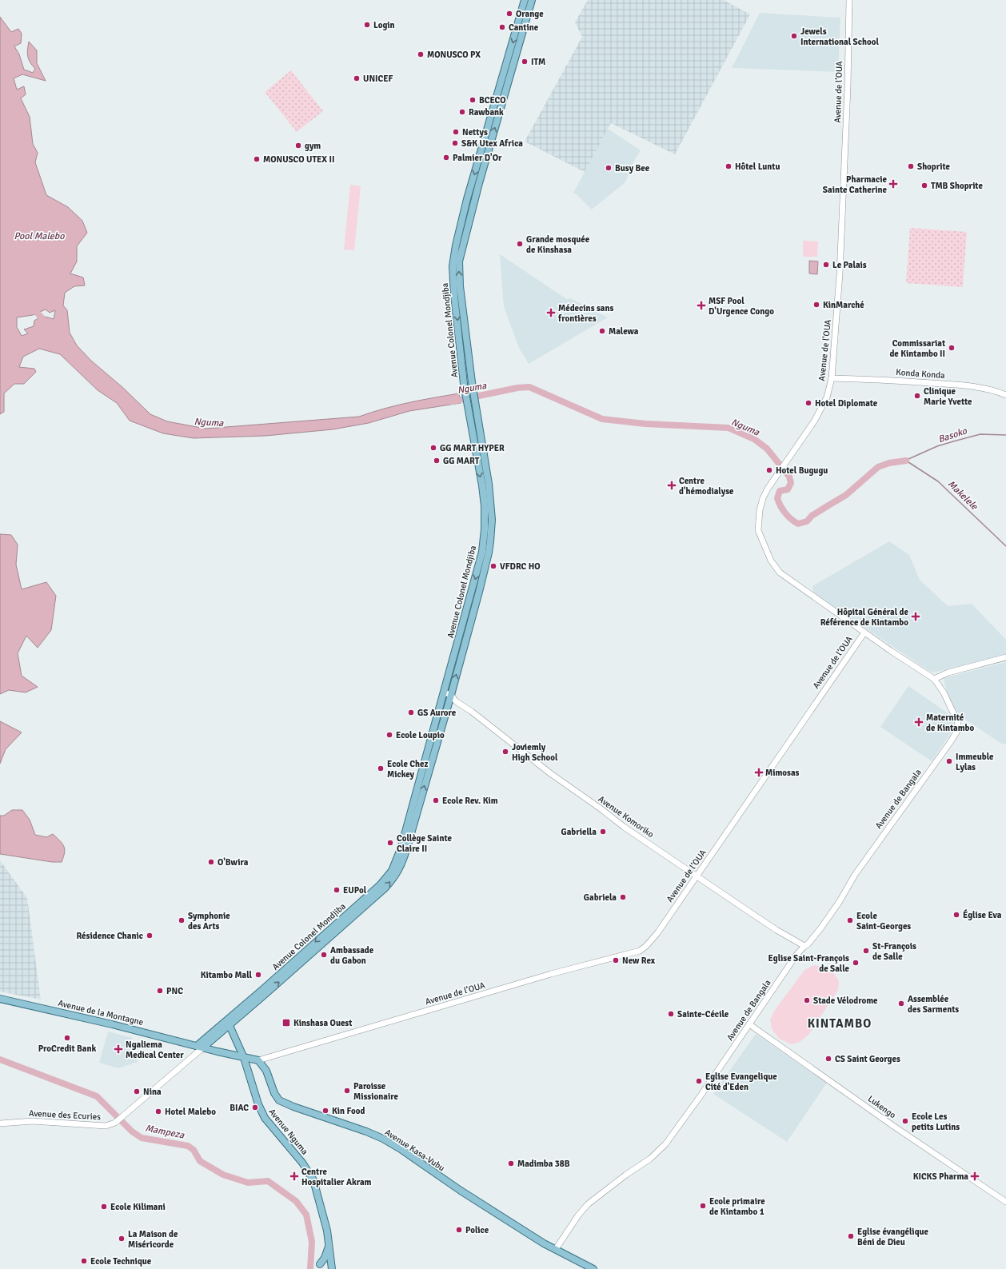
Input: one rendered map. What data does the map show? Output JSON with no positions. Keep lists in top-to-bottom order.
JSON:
{
  "streets": {
    "main road": [
      "Avenue Colonel Mondjiba",
      "Avenue de la Montagne",
      "Avenue Nguma",
      "Avenue Kasa-Vubu"
    ],
    "street": [
      "Avenue de l’OUA",
      "Konda Konda",
      "Avenue de Bangala",
      "Avenue Komoriko",
      "Lukengo",
      "Avenue des Ecuries"
    ]
  },
  "crossings": [
    ["Avenue de l’OUA", "Konda Konda"],
    ["Avenue de l’OUA", "Avenue Komoriko"],
    ["Avenue de l’OUA", "Avenue Kasa-Vubu"],
    ["Avenue Colonel Mondjiba", "Avenue Komoriko"],
    ["Avenue Colonel Mondjiba", "Avenue de la Montagne"],
    ["Avenue Colonel Mondjiba", "Avenue des Ecuries"],
    ["Avenue Colonel Mondjiba", "Avenue Nguma"],
    ["Avenue de Bangala", "Avenue Komoriko"],
    ["Avenue de Bangala", "Lukengo"],
    ["Avenue de Bangala", "Avenue Kasa-Vubu"],
    ["Avenue de la Montagne", "Avenue des Ecuries"]
  ],
  "districts": ["KINTAMBO"],
  "water": [
    "Pool Malebo",
    "Nguma",
    "Basoko",
    "Makelele",
    "Mampeza"
  ],
  "places": {
    "other": [
      "Orange",
      "Login",
      "Cantine",
      "Jewels International School",
      "MONUSCO PX",
      "ITM",
      "UNICEF",
      "BCECO",
      "Rawbank",
      "Nettys",
      "S&K Utex Africa",
      "gym",
      "Palmier D'Or",
      "MONUSCO UTEX II",
      "Hôtel Luntu",
      "Shoprite",
      "Busy Bee",
      "TMB Shoprite",
      "Grande mosquée de Kinshasa",
      "Le Palais",
      "KinMarché",
      "Malewa",
      "Commissariat de Kintambo II",
      "Clinique Marie Yvette",
      "Hotel Diplomate",
      "GG MART HYPER",
      "GG MART",
      "Hotel Bugugu",
      "VFDRC HO",
      "GS Aurore",
      "Ecole Loupio",
      "Joviemly High School",
      "Immeuble Lylas",
      "Ecole Chez Mickey",
      "Ecole Rev. Kim",
      "Gabriella",
      "Collège Sainte Claire II",
      "O'Bwira",
      "EUPol",
      "Gabriela",
      "Église Eva",
      "Symphonie des Arts",
      "Ecole Saint-Georges",
      "Résidence Chanic",
      "St-François de Salle",
      "Ambassade du Gabon",
      "New Rex",
      "Eglise Saint-François de Salle",
      "Kitambo Mall",
      "PNC",
      "Stade Vélodrome",
      "Assemblée des Sarments",
      "Sainte-Cécile",
      "ProCredit Bank",
      "CS Saint Georges",
      "Eglise Evangelique Cité d'Eden",
      "Paroisse Missionaire",
      "Nina",
      "BIAC",
      "Kin Food",
      "Hotel Malebo",
      "Ecole Les petits Lutins",
      "Madimba 38B",
      "Ecole primaire de Kintambo 1",
      "Ecole Kilimani",
      "Police",
      "Eglise évangélique Béni de Dieu",
      "La Maison de Miséricorde",
      "Ecole Technique"
    ],
    "health": [
      "Pharmacie Sainte Catherine",
      "MSF Pool D'Urgence Congo",
      "Médecins sans frontières",
      "Centre d'hémodialyse",
      "Hôpital Général de Référence de Kintambo",
      "Maternité de Kintambo",
      "Mimosas",
      "Ngaliema Medical Center",
      "Centre Hospitalier Akram",
      "KICKS Pharma"
    ],
    "transit": ["Kinshasa Ouest"]
  }
}
